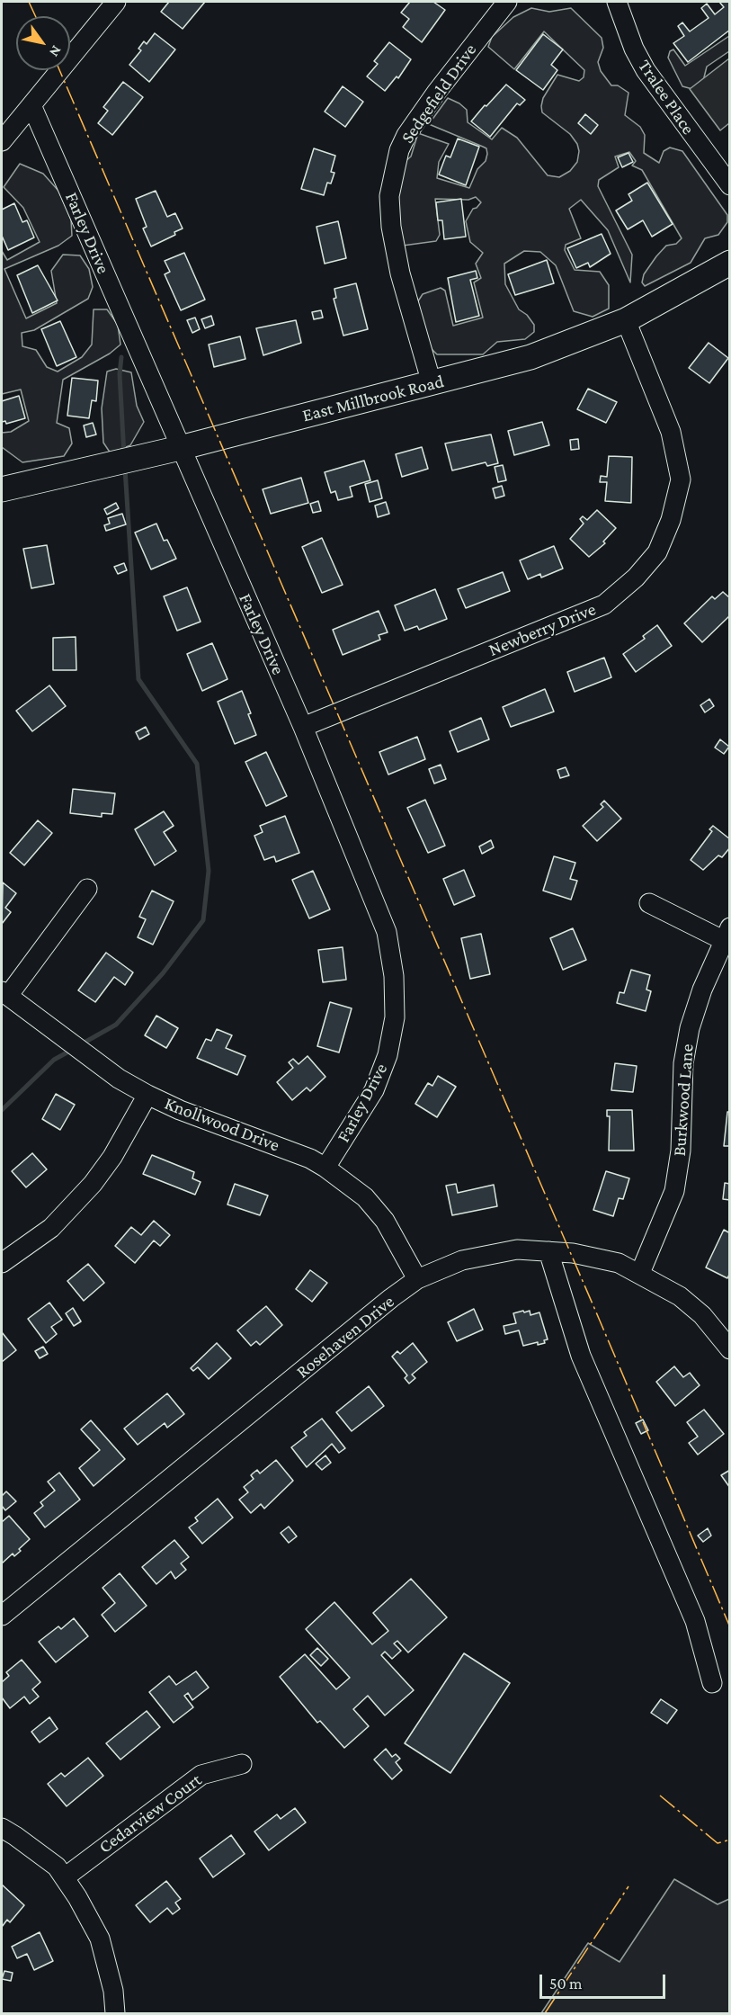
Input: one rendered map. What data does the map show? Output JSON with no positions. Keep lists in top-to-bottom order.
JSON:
{
  "streets": {
    "main road": ["East Millbrook Road"],
    "street": [
      "Sedgefield Drive",
      "Tralee Place",
      "Farley Drive",
      "Newberry Drive",
      "Burkwood Lane",
      "Knollwood Drive",
      "Rosehaven Drive",
      "Cedarview Court"
    ]
  },
  "crossings": [
    ["Sedgefield Drive", "East Millbrook Road"],
    ["Farley Drive", "East Millbrook Road"],
    ["Farley Drive", "Newberry Drive"],
    ["Farley Drive", "Knollwood Drive"],
    ["East Millbrook Road", "Newberry Drive"],
    ["Burkwood Lane", "Rosehaven Drive"],
    ["Knollwood Drive", "Rosehaven Drive"]
  ],
  "scale_bar": "50 m",
  "north": "bottom right"
}
